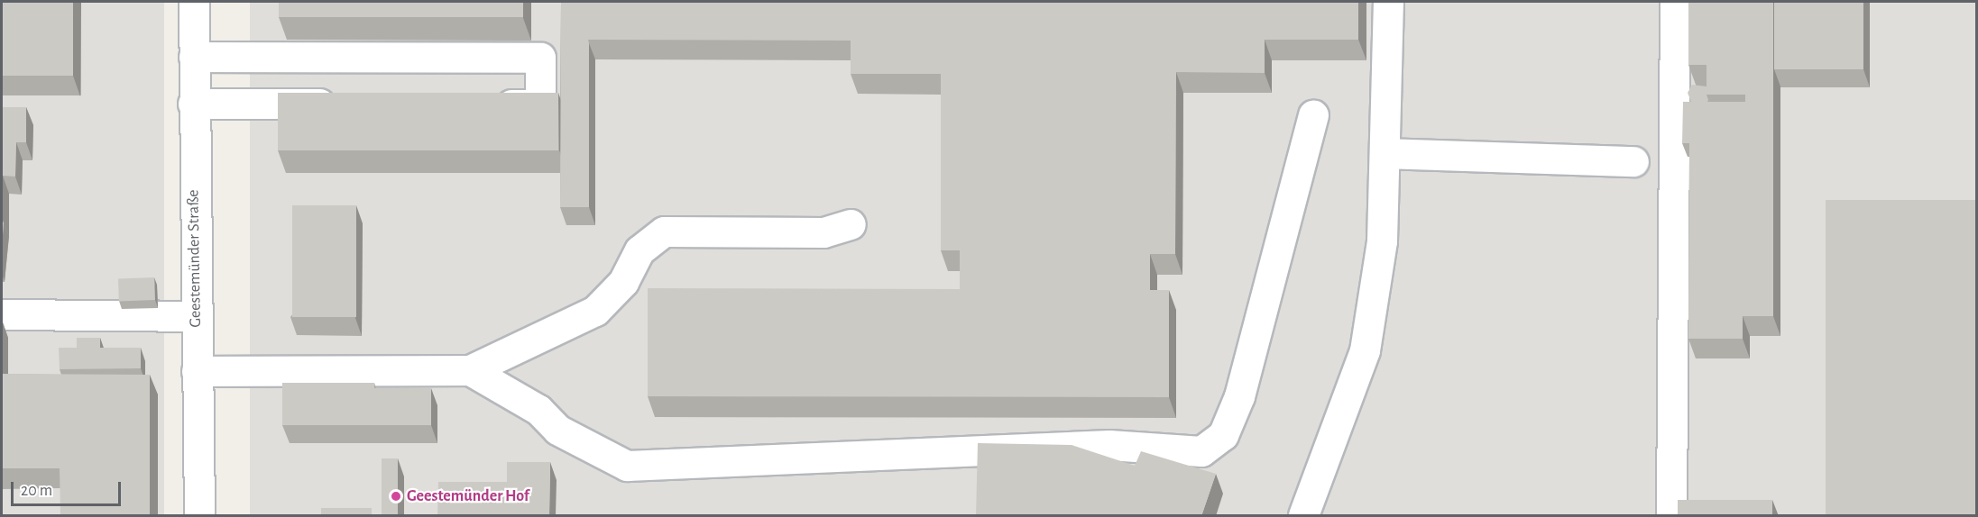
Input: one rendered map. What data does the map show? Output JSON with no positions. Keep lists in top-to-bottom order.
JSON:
{
  "streets": {
    "street": ["Geestemünder Straße"]
  },
  "places": ["Geestemünder Hof"],
  "scale_bar": "20 m"
}
